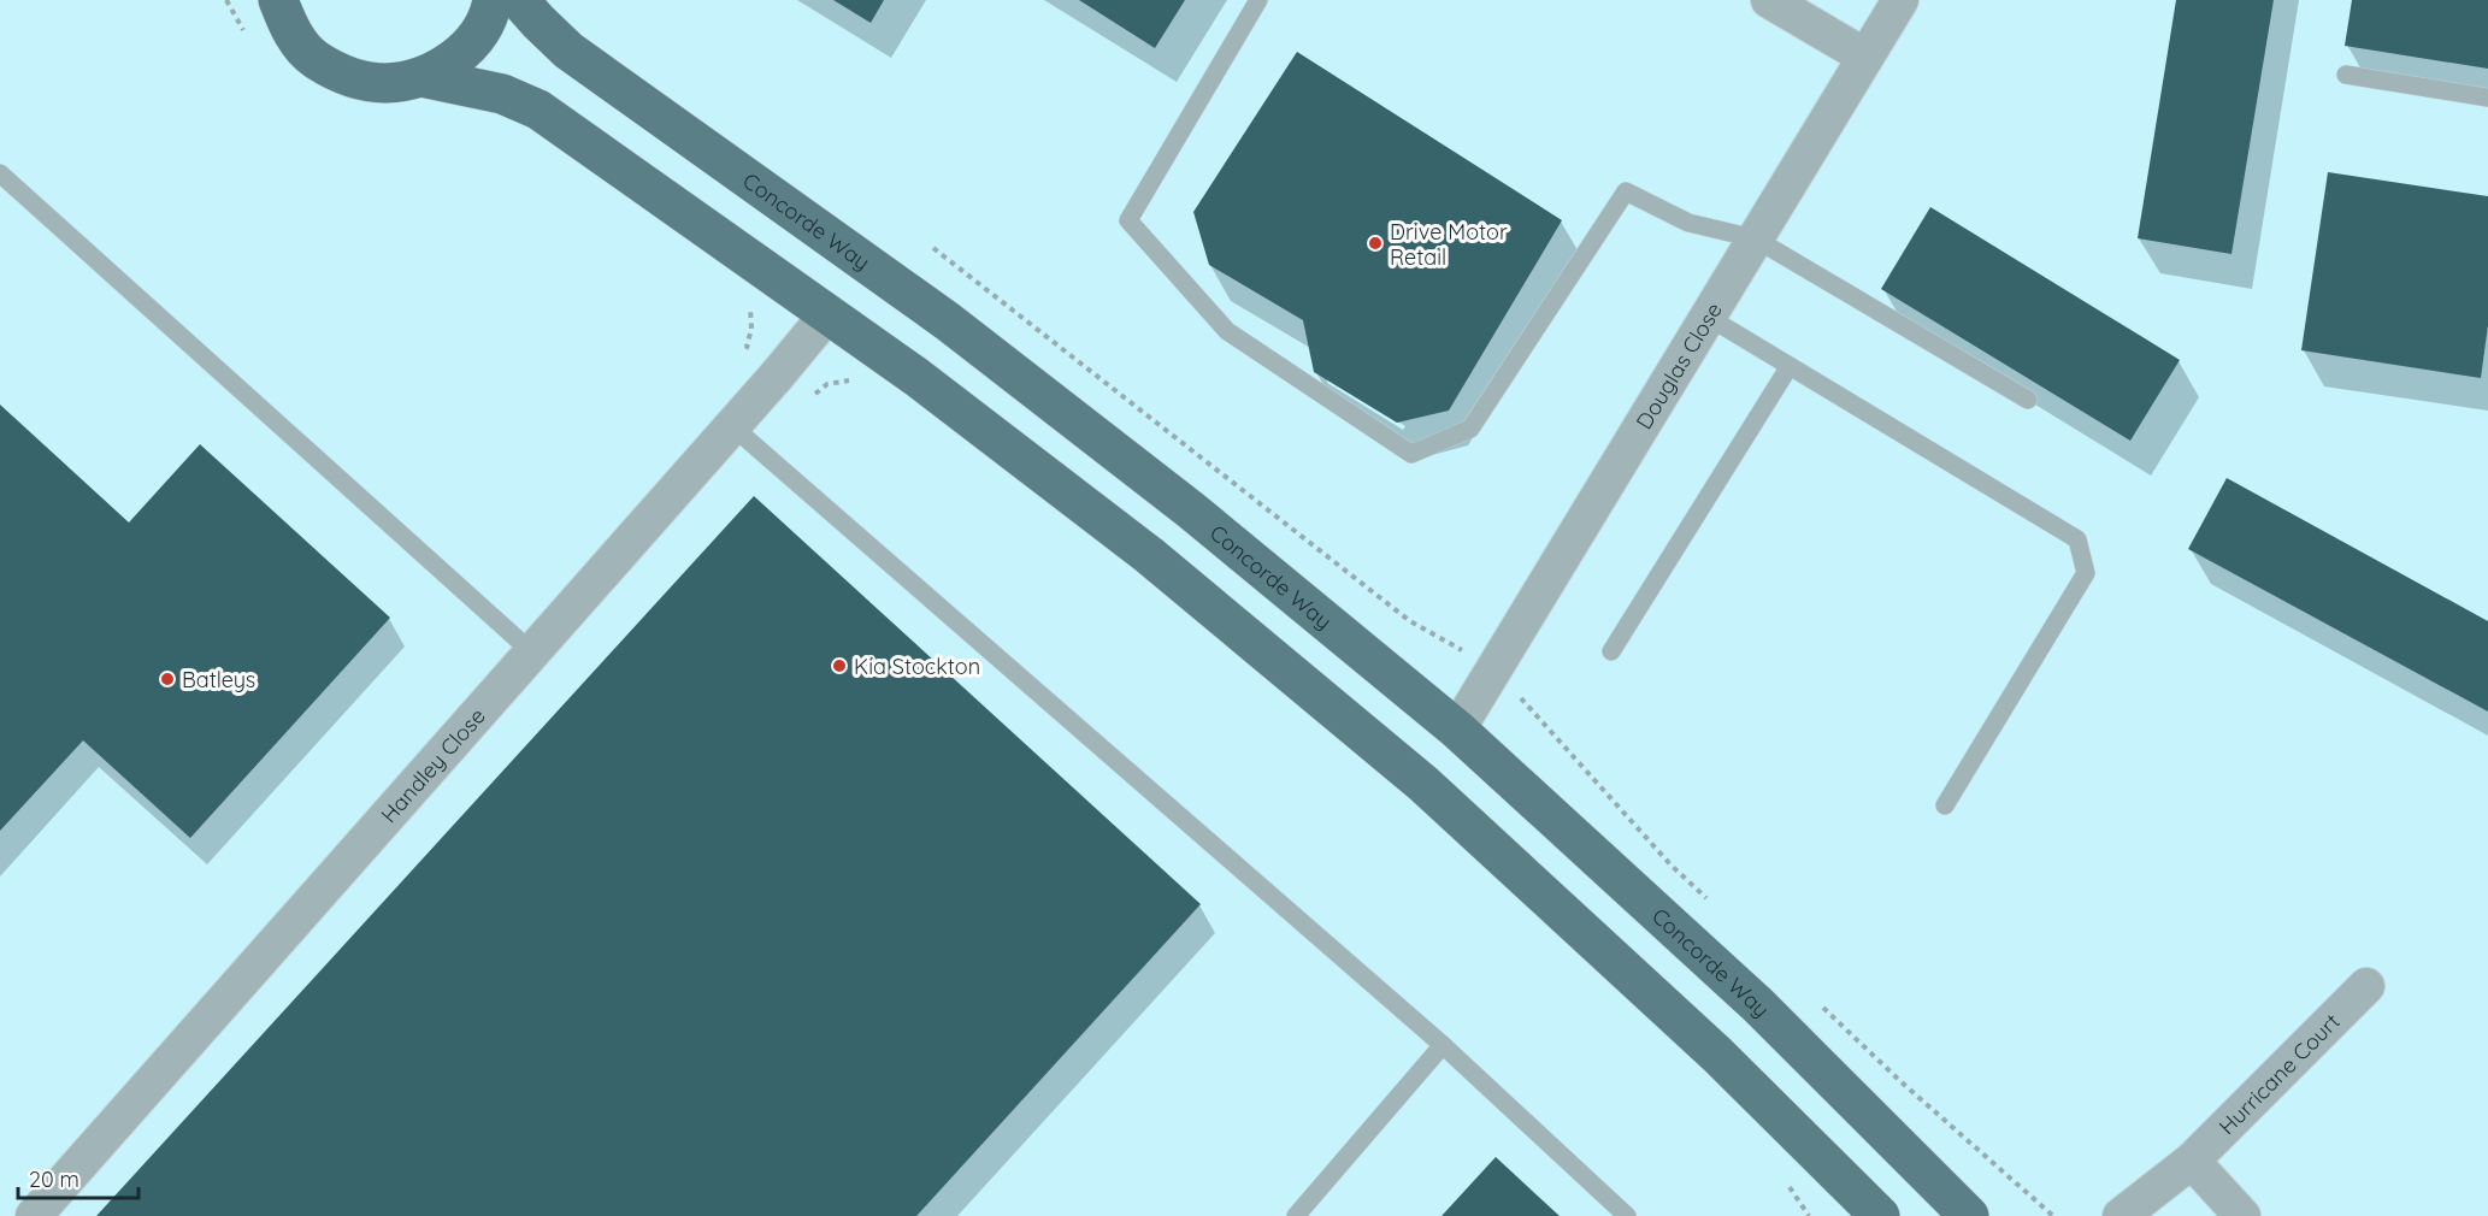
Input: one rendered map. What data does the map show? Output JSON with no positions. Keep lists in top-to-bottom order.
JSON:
{
  "streets": {
    "main road": ["Concorde Way"],
    "street": ["Douglas Close", "Handley Close", "Hurricane Court"]
  },
  "crossings": [
    ["Concorde Way", "Douglas Close"]
  ],
  "places": ["Drive Motor Retail", "Kia Stockton", "Batleys"],
  "scale_bar": "20 m"
}
